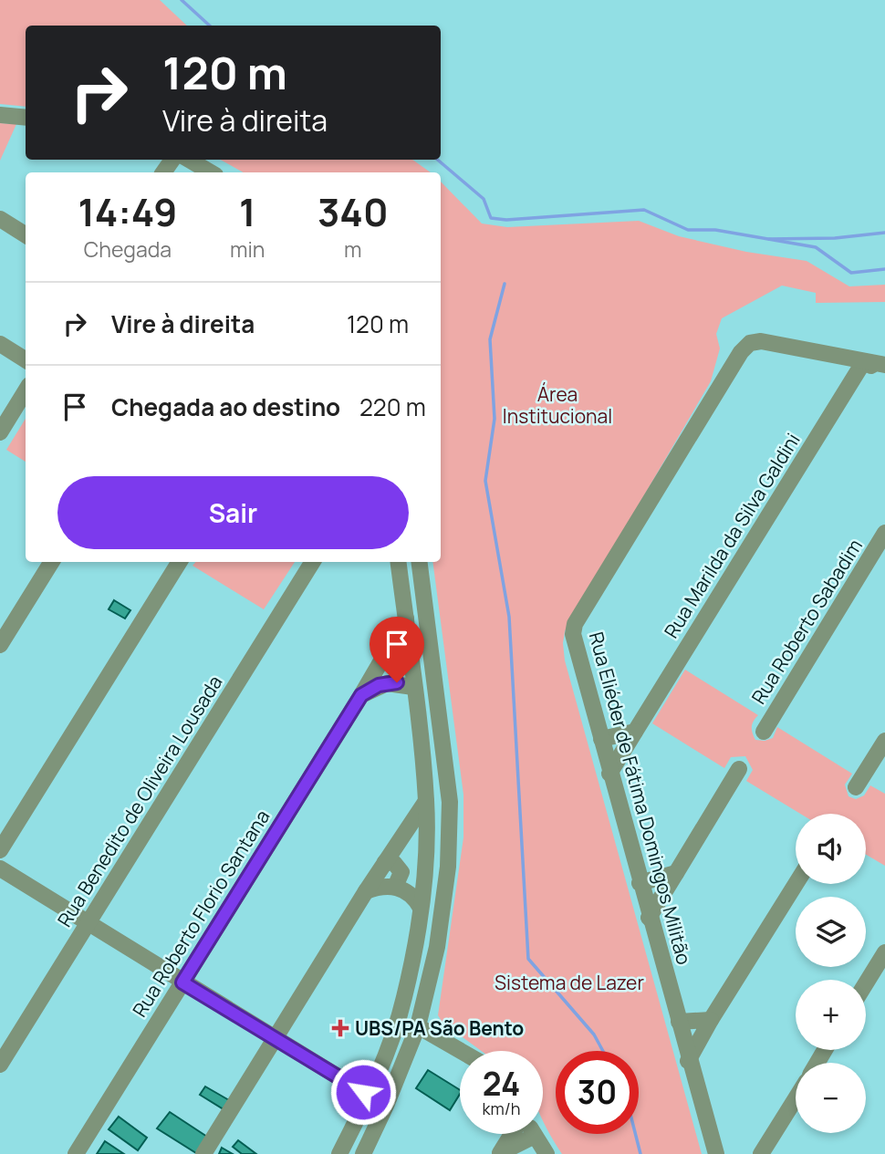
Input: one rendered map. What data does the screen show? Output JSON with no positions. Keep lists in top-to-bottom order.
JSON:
{
  "streets": {
    "street": [
      "Rua Marilda da Silva Galdini",
      "Rua Roberto Sabadim",
      "Rua Eliéder de Fátima Domingos Militão",
      "Rua Benedito de Oliveira Lousada",
      "Rua Roberto Florio Santana"
    ]
  },
  "crossings": [
    ["Rua Marilda da Silva Galdini", "Rua Eliéder de Fátima Domingos Militão"]
  ],
  "parks": ["Área Institucional", "Sistema de Lazer"],
  "places": {
    "health": ["UBS/PA São Bento"]
  },
  "page": {
    "turn": ["120 m", "Vire à direita"],
    "eta": [
      "14:49",
      "Chegada",
      "1",
      "min",
      "340",
      "m"
    ],
    "list": [
      {
        "name": "Vire à direita",
        "value": "120 m"
      },
      {
        "name": "Chegada ao destino",
        "value": "220 m"
      }
    ],
    "buttons": "Sair",
    "map_buttons": ["+", "−"],
    "speed": "24 km/h",
    "limit": "30"
  }
}
